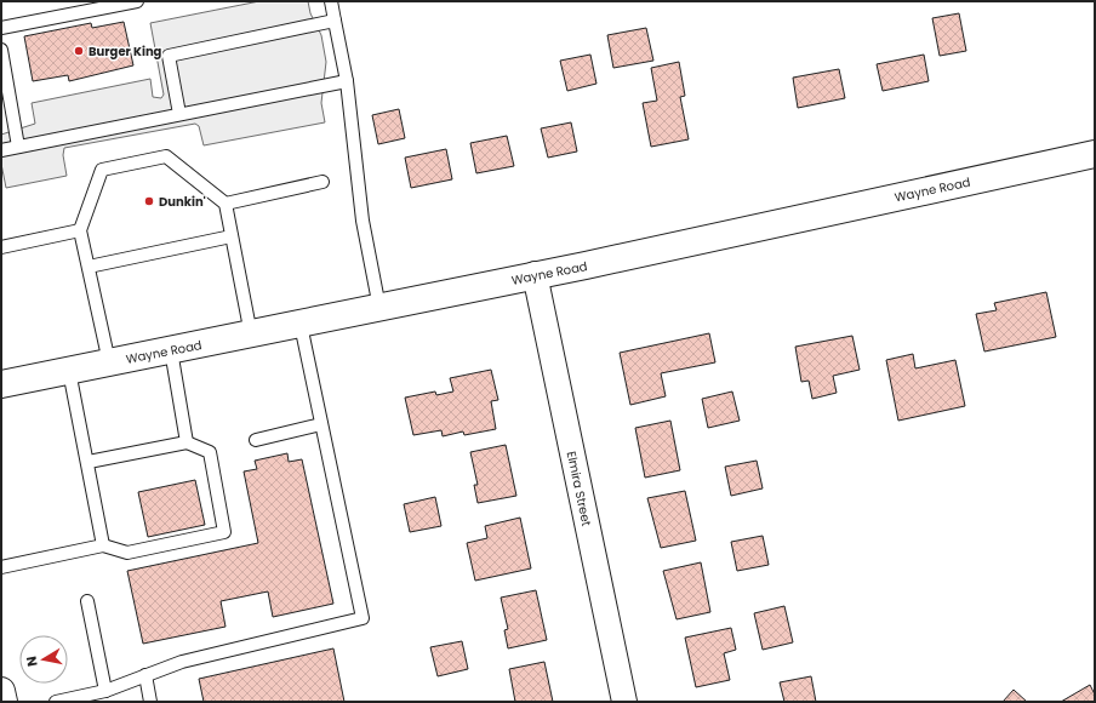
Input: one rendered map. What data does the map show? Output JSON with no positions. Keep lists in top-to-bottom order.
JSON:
{
  "streets": {
    "main road": ["Wayne Road"],
    "street": ["Elmira Street"]
  },
  "crossings": [
    ["Wayne Road", "Elmira Street"]
  ],
  "places": ["Burger King", "Dunkin'"],
  "north": "left"
}
